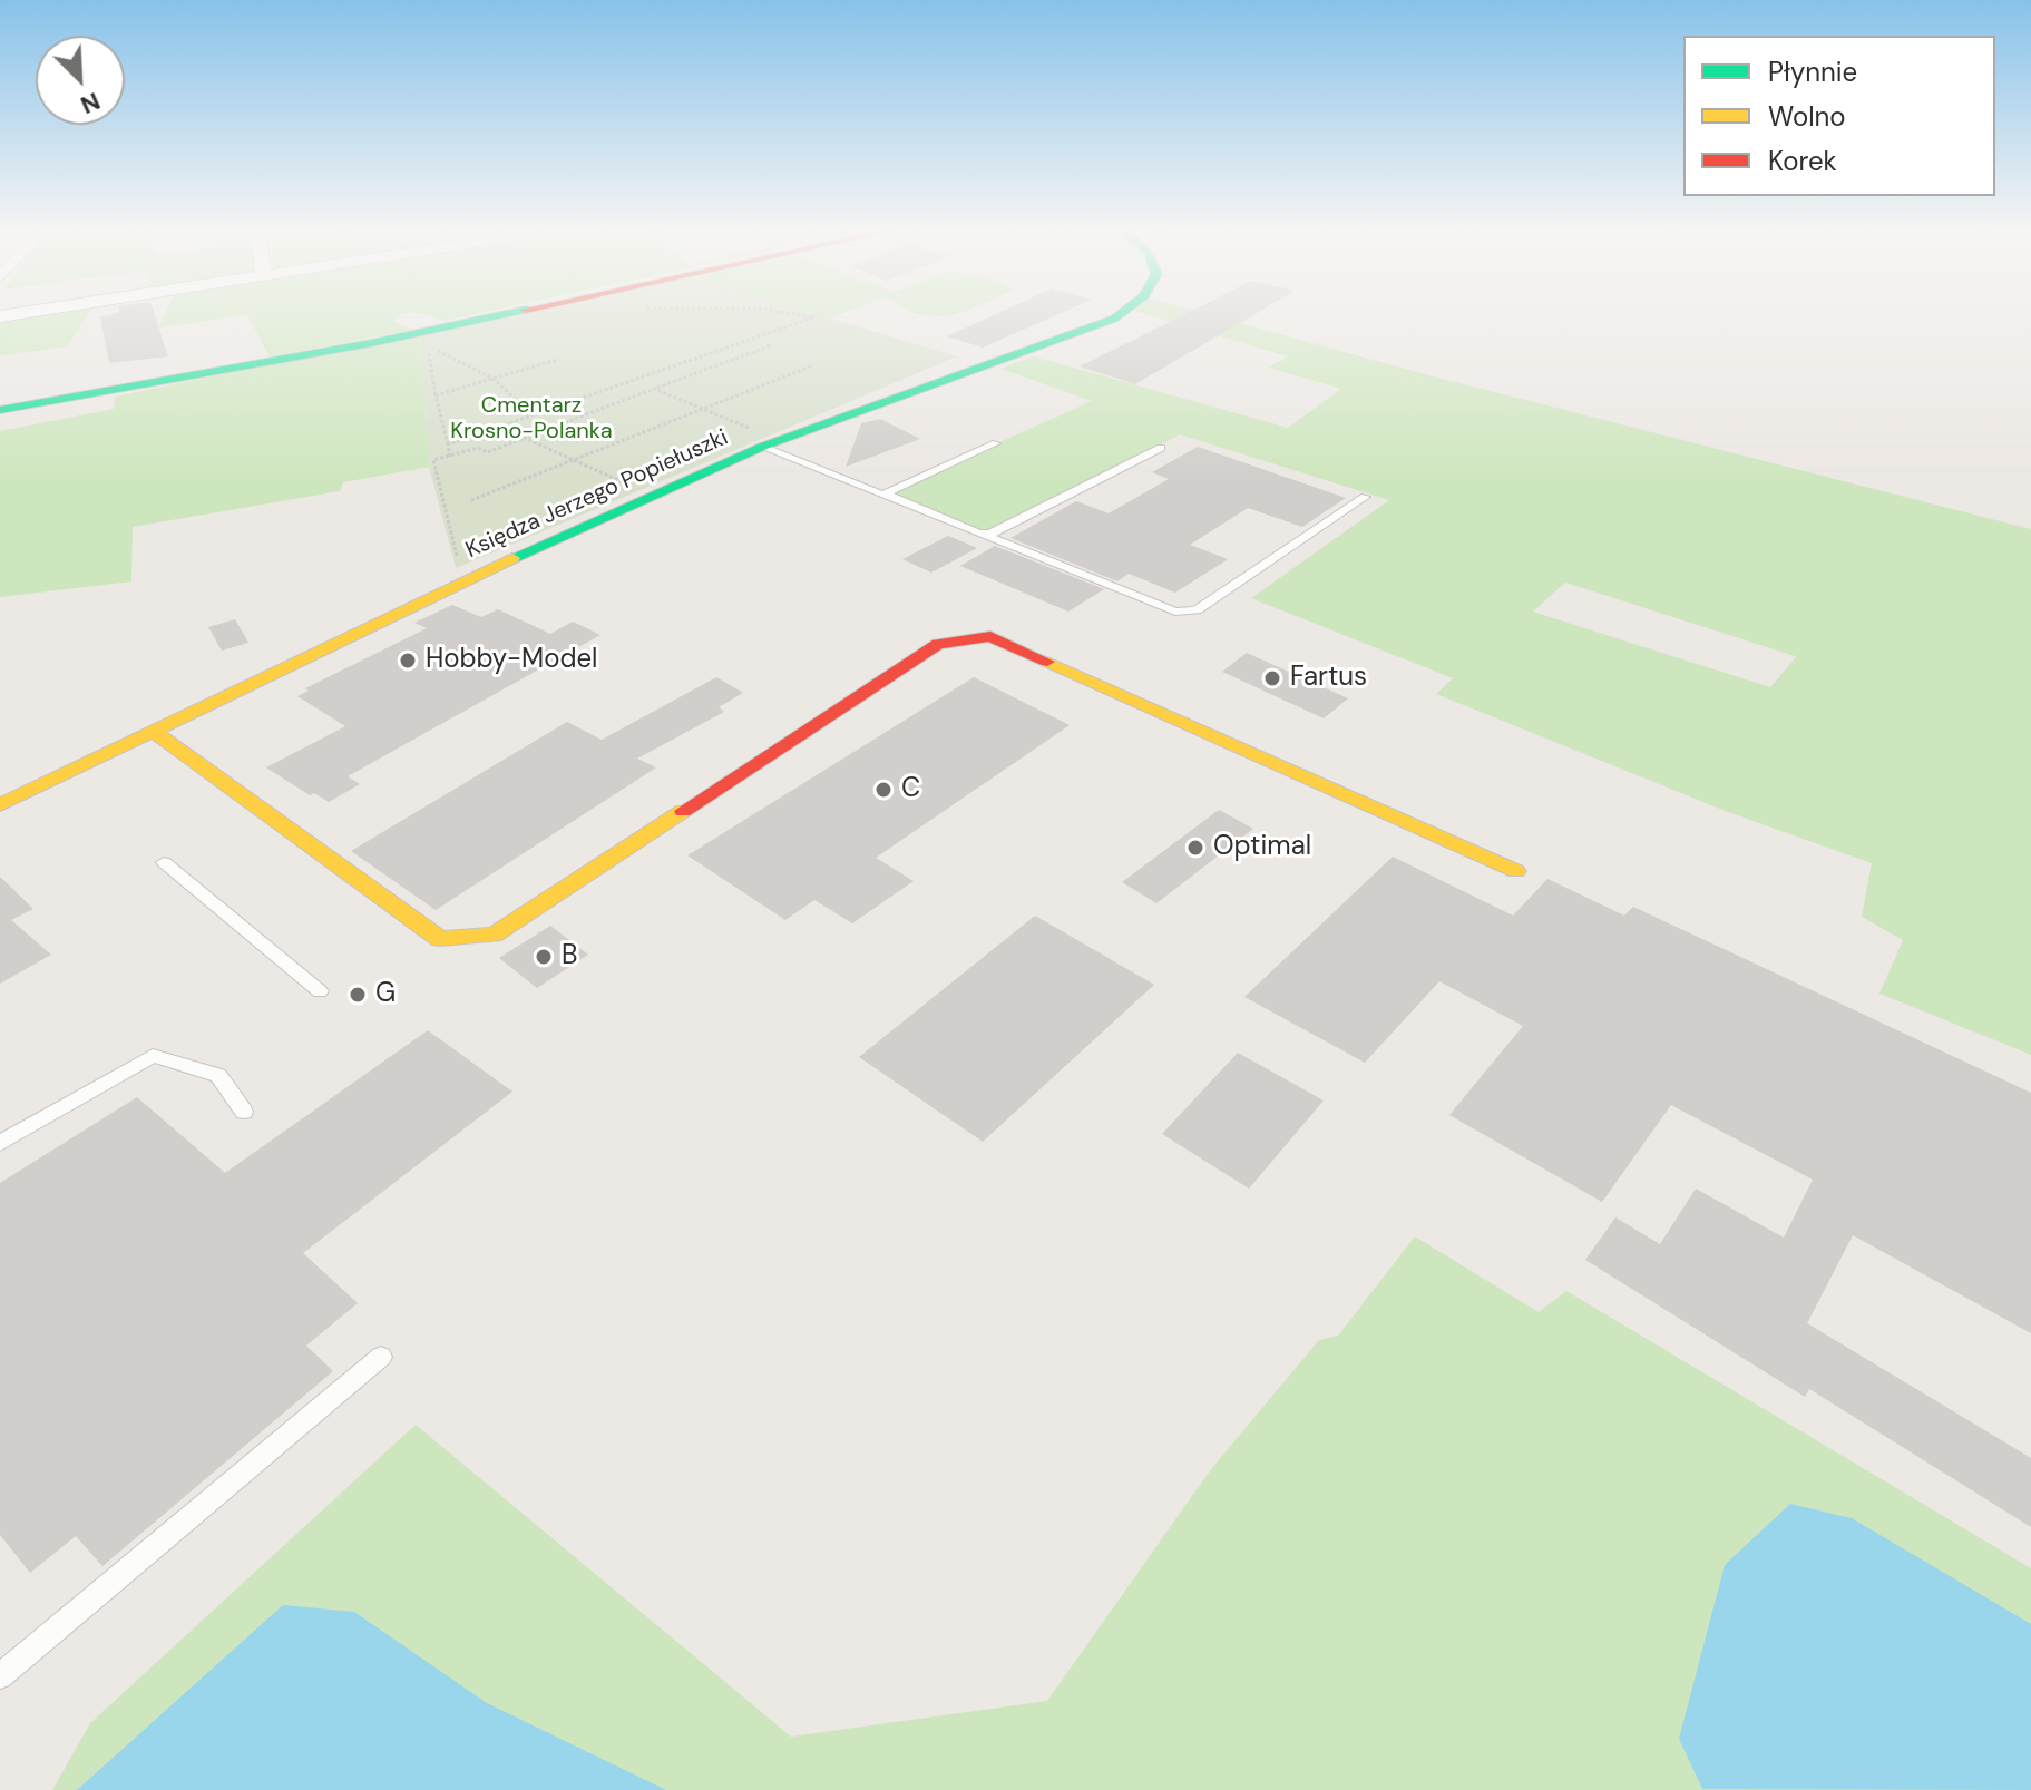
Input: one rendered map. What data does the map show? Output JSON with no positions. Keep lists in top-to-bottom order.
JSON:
{
  "streets": {
    "street": ["Księdza Jerzego Popiełuszki"]
  },
  "parks": ["Cmentarz Krosno-Polanka"],
  "places": [
    "Hobby-Model",
    "Fartus",
    "C",
    "Optimal",
    "B",
    "G"
  ],
  "legend": ["Płynnie", "Wolno", "Korek"],
  "north": "bottom right"
}
